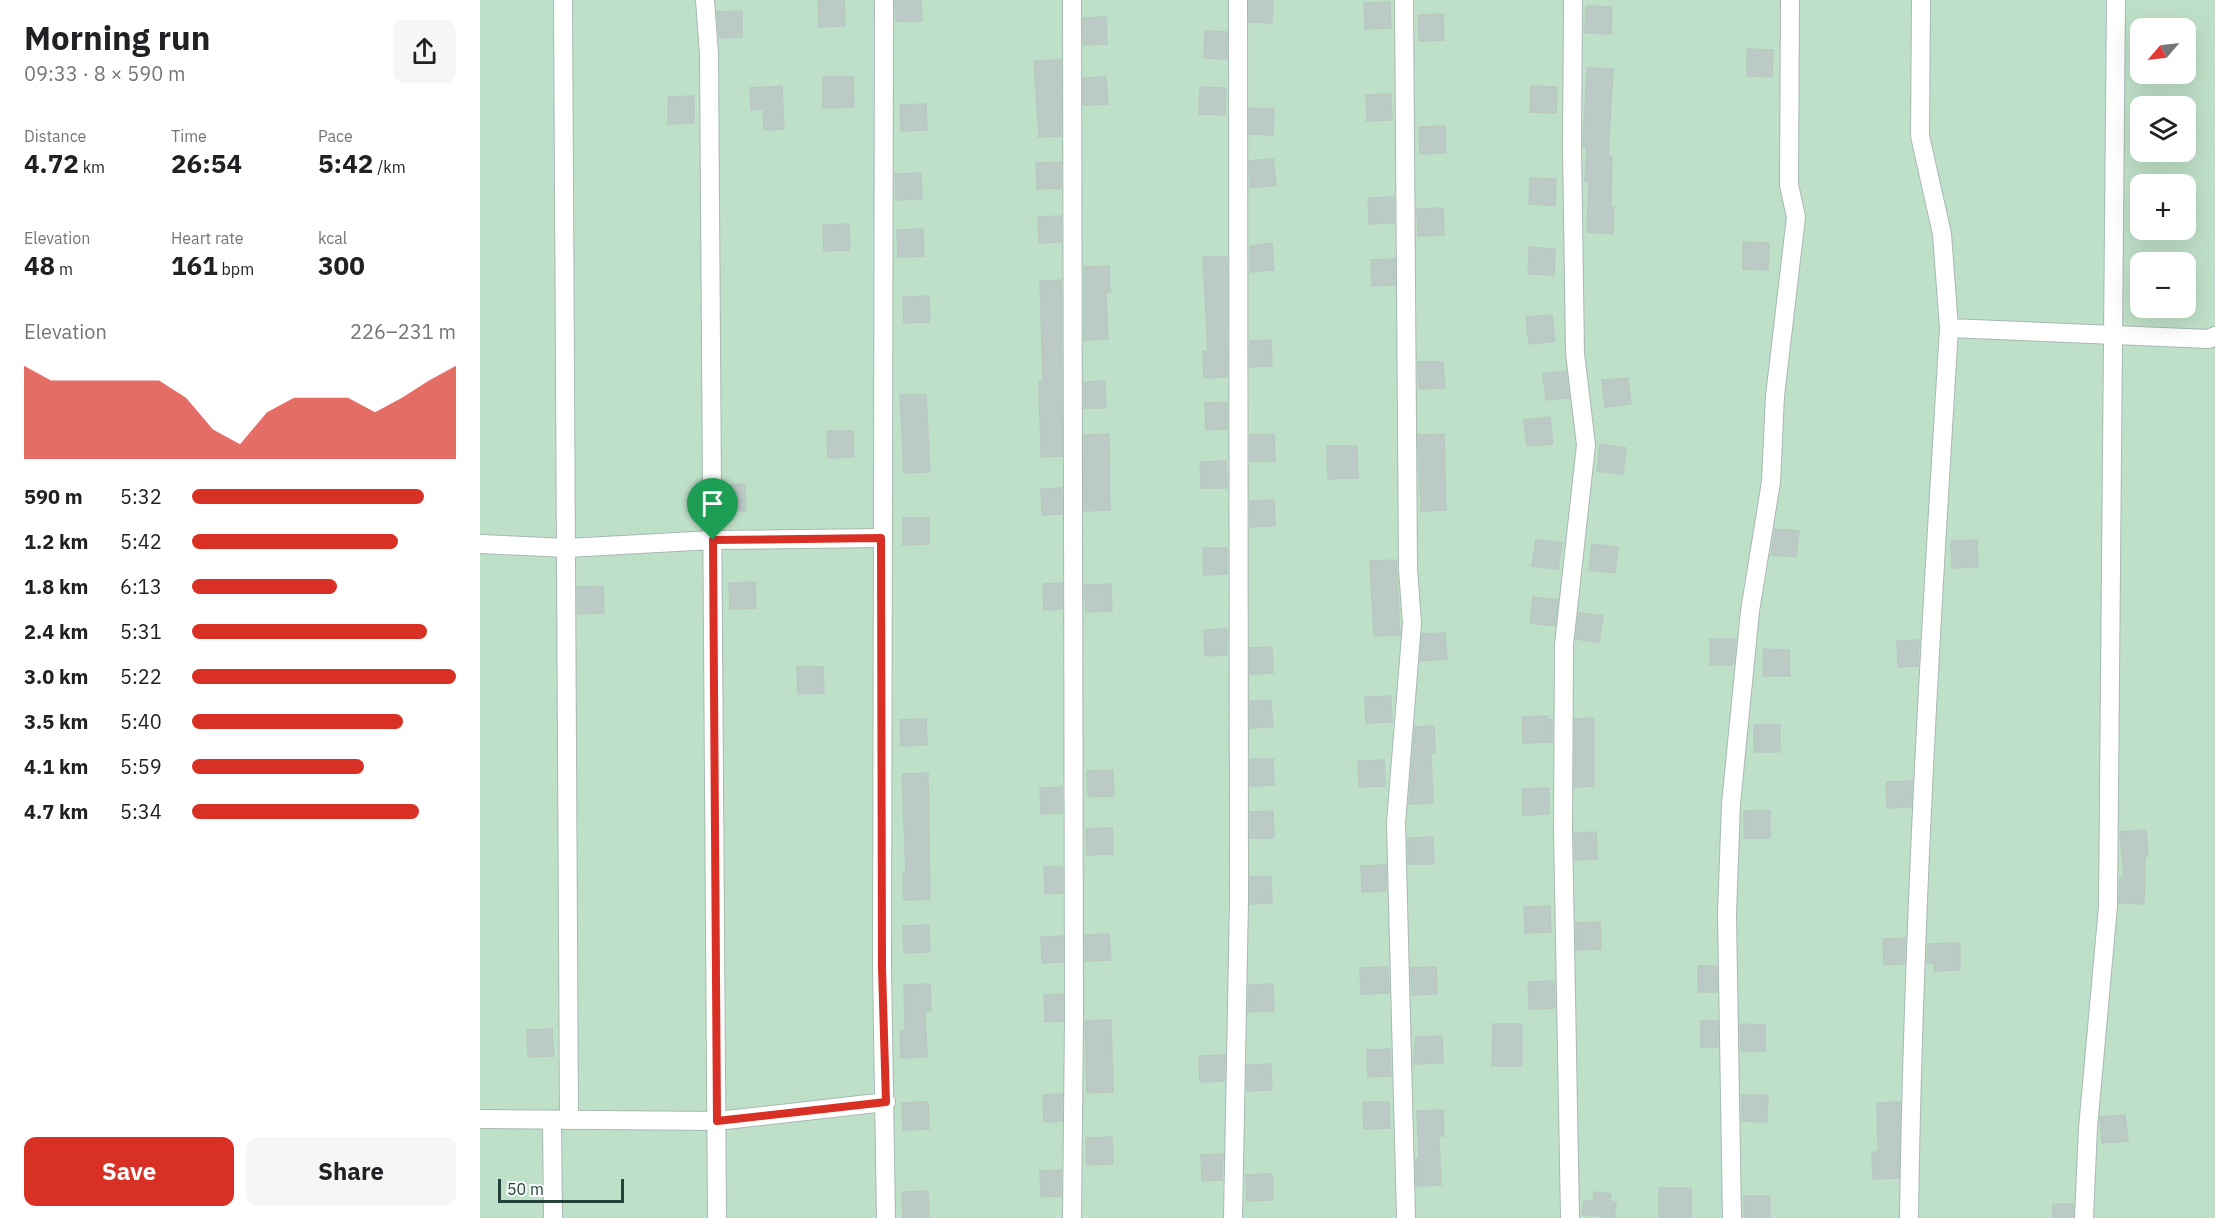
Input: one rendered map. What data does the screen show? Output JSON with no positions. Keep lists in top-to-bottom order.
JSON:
{
  "scale_bar": "50 m",
  "north": "bottom left",
  "page": {
    "heading": ["Morning run", "09:33 · 8 × 590 m"],
    "map_buttons": ["+", "−"],
    "stats": [
      ["Distance", "4.72 km"],
      ["Time", "26:54"],
      ["Pace", "5:42 /km"],
      ["Elevation", "48 m"],
      ["Heart rate", "161 bpm"],
      ["kcal", "300"]
    ],
    "chart": ["Elevation", "226–231 m"],
    "list": [
      {
        "name": "590 m",
        "note": "5:32"
      },
      {
        "name": "1.2 km",
        "note": "5:42"
      },
      {
        "name": "1.8 km",
        "note": "6:13"
      },
      {
        "name": "2.4 km",
        "note": "5:31"
      },
      {
        "name": "3.0 km",
        "note": "5:22"
      },
      {
        "name": "3.5 km",
        "note": "5:40"
      },
      {
        "name": "4.1 km",
        "note": "5:59"
      },
      {
        "name": "4.7 km",
        "note": "5:34"
      }
    ],
    "buttons": ["Save", "Share"],
    "scale": "50 m"
  }
}
